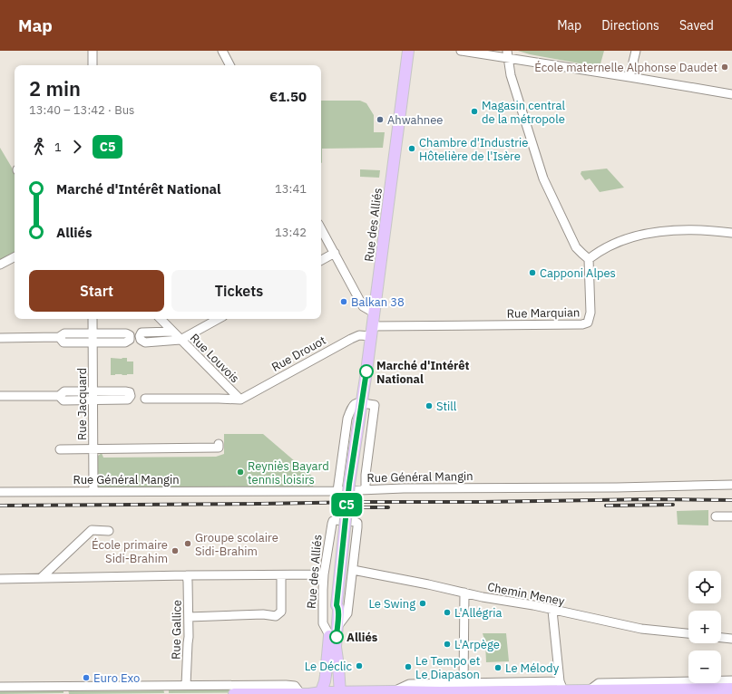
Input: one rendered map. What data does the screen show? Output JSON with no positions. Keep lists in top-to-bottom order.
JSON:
{
  "streets": {
    "main road": ["Rue des Alliés"],
    "street": [
      "Rue Marquian",
      "Rue Drouot",
      "Rue Louvois",
      "Rue Jacquard",
      "Rue Général Mangin",
      "Chemin Meney",
      "Rue Gallice"
    ]
  },
  "crossings": [
    ["Rue des Alliés", "Rue Marquian"],
    ["Rue des Alliés", "Rue Drouot"],
    ["Rue des Alliés", "Chemin Meney"],
    ["Rue Marquian", "Rue Drouot"],
    ["Rue Drouot", "Rue Louvois"],
    ["Rue Jacquard", "Rue Général Mangin"]
  ],
  "places": [
    "École maternelle Alphonse Daudet",
    "Magasin central de la métropole",
    "Ahwahnee",
    "Chambre d'Industrie Hôtelière de l'Isère",
    "Capponi Alpes",
    "Balkan 38",
    "Marché d'Intérêt National",
    "Still",
    "Reyniès Bayard tennis loisirs",
    "Groupe scolaire Sidi-Brahim",
    "École primaire Sidi-Brahim",
    "Le Swing",
    "L'Allégria",
    "Alliés",
    "L'Arpège",
    "Le Déclic",
    "Le Tempo et Le Diapason",
    "Le Mélody",
    "Euro Exo"
  ],
  "lines": ["bus line C5"],
  "page": {
    "header": "Map",
    "nav": ["Map", "Directions", "Saved"],
    "on_map": "C5",
    "heading": ["2 min", "13:40 – 13:42 · Bus", "€1.50"],
    "legs": ["1", "C5"],
    "list": [
      {
        "name": "Marché d'Intérêt National",
        "value": "13:41"
      },
      {
        "name": "Alliés",
        "value": "13:42"
      }
    ],
    "buttons": ["Start", "Tickets"],
    "map_buttons": ["+", "−"]
  }
}
